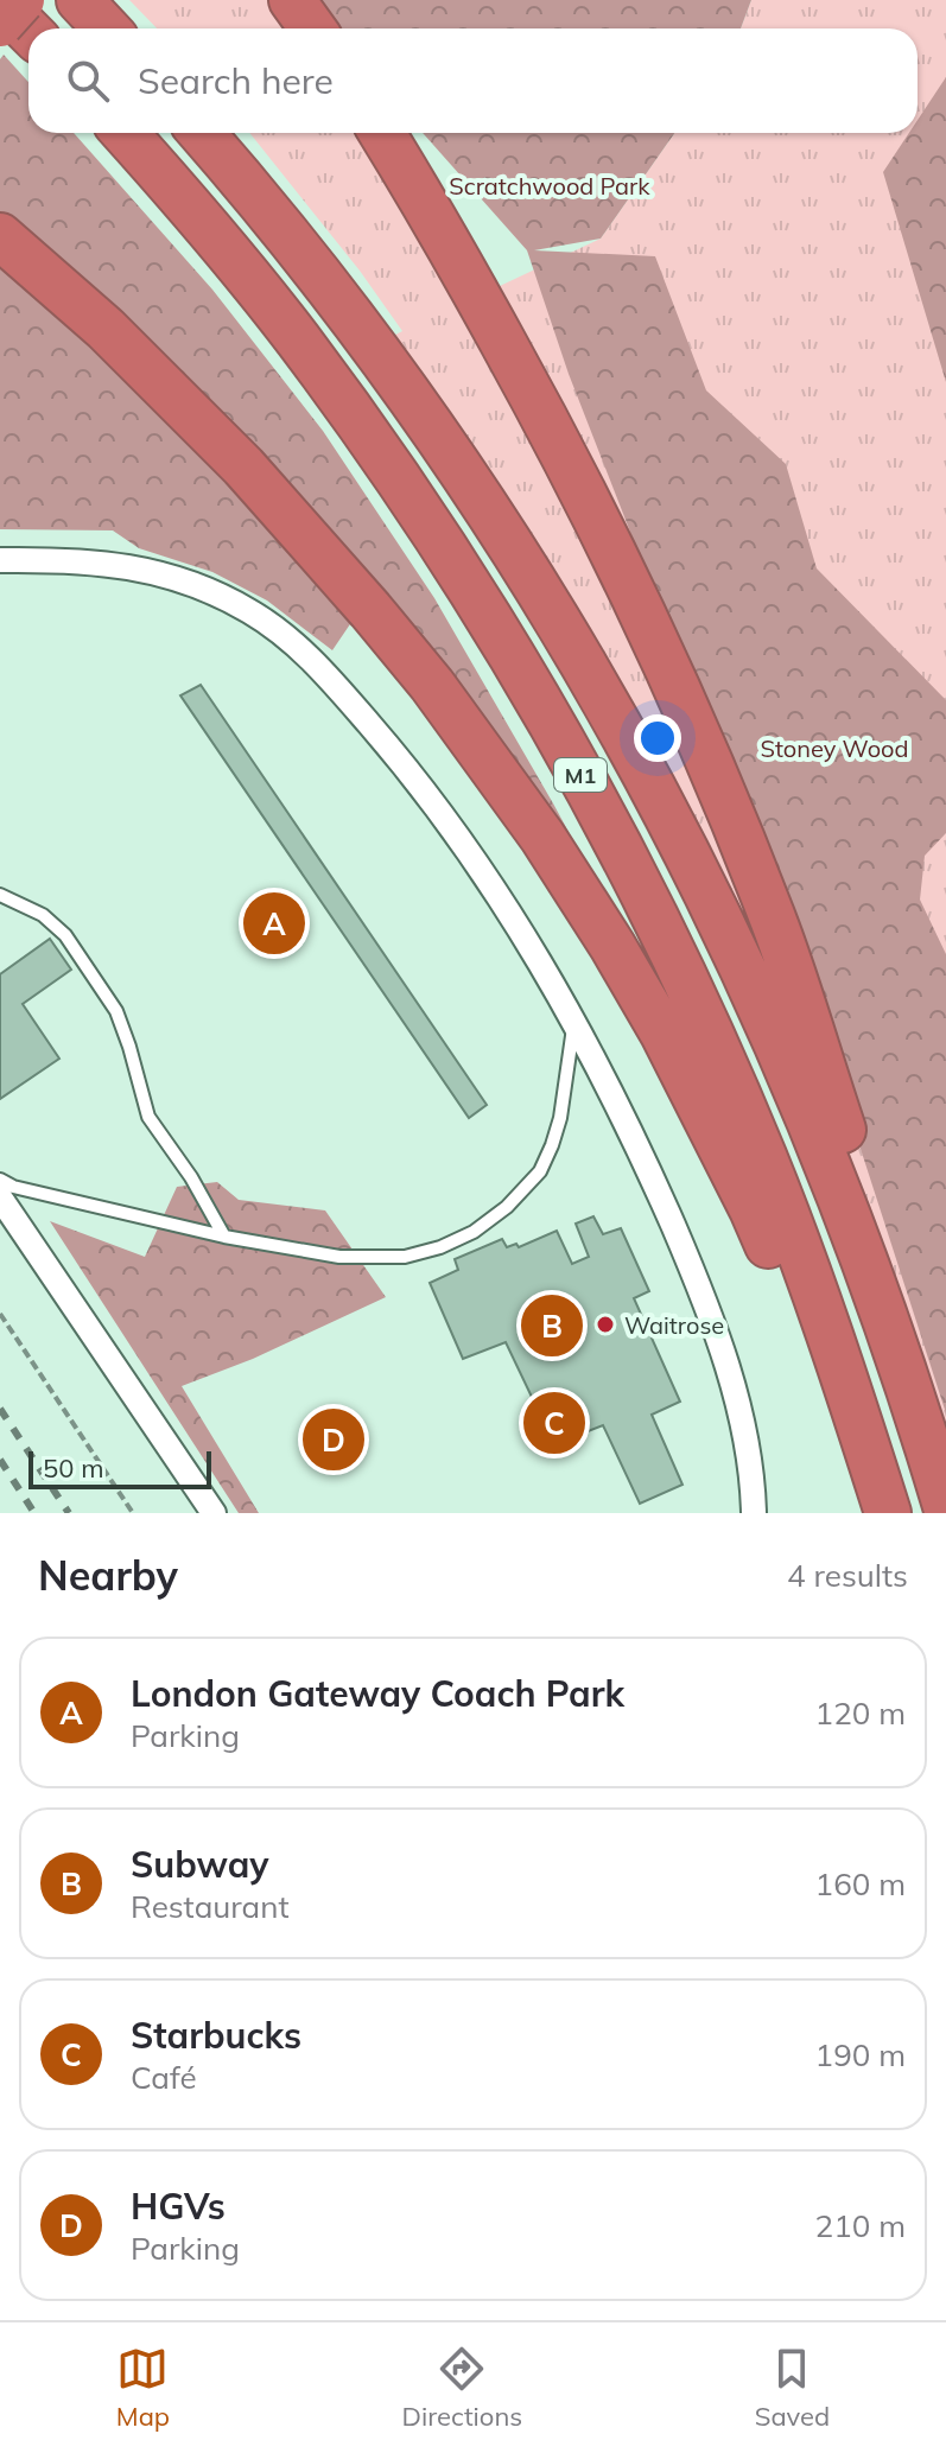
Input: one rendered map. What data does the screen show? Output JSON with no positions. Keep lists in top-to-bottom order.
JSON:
{
  "streets": {
    "highway": ["M1"]
  },
  "parks": ["Scratchwood Park", "Stoney Wood"],
  "places": ["Waitrose"],
  "scale_bar": "50 m",
  "page": {
    "search": "Search here",
    "pins": [
      "A",
      "B",
      "C",
      "D"
    ],
    "scale": "50 m",
    "heading": ["Nearby", "4 results"],
    "list": [
      {
        "mark": "A",
        "name": "London Gateway Coach Park",
        "note": "Parking",
        "value": "120 m"
      },
      {
        "mark": "B",
        "name": "Subway",
        "note": "Restaurant",
        "value": "160 m"
      },
      {
        "mark": "C",
        "name": "Starbucks",
        "note": "Café",
        "value": "190 m"
      },
      {
        "mark": "D",
        "name": "HGVs",
        "note": "Parking",
        "value": "210 m"
      }
    ],
    "nav": ["Map", "Directions", "Saved"]
  }
}
